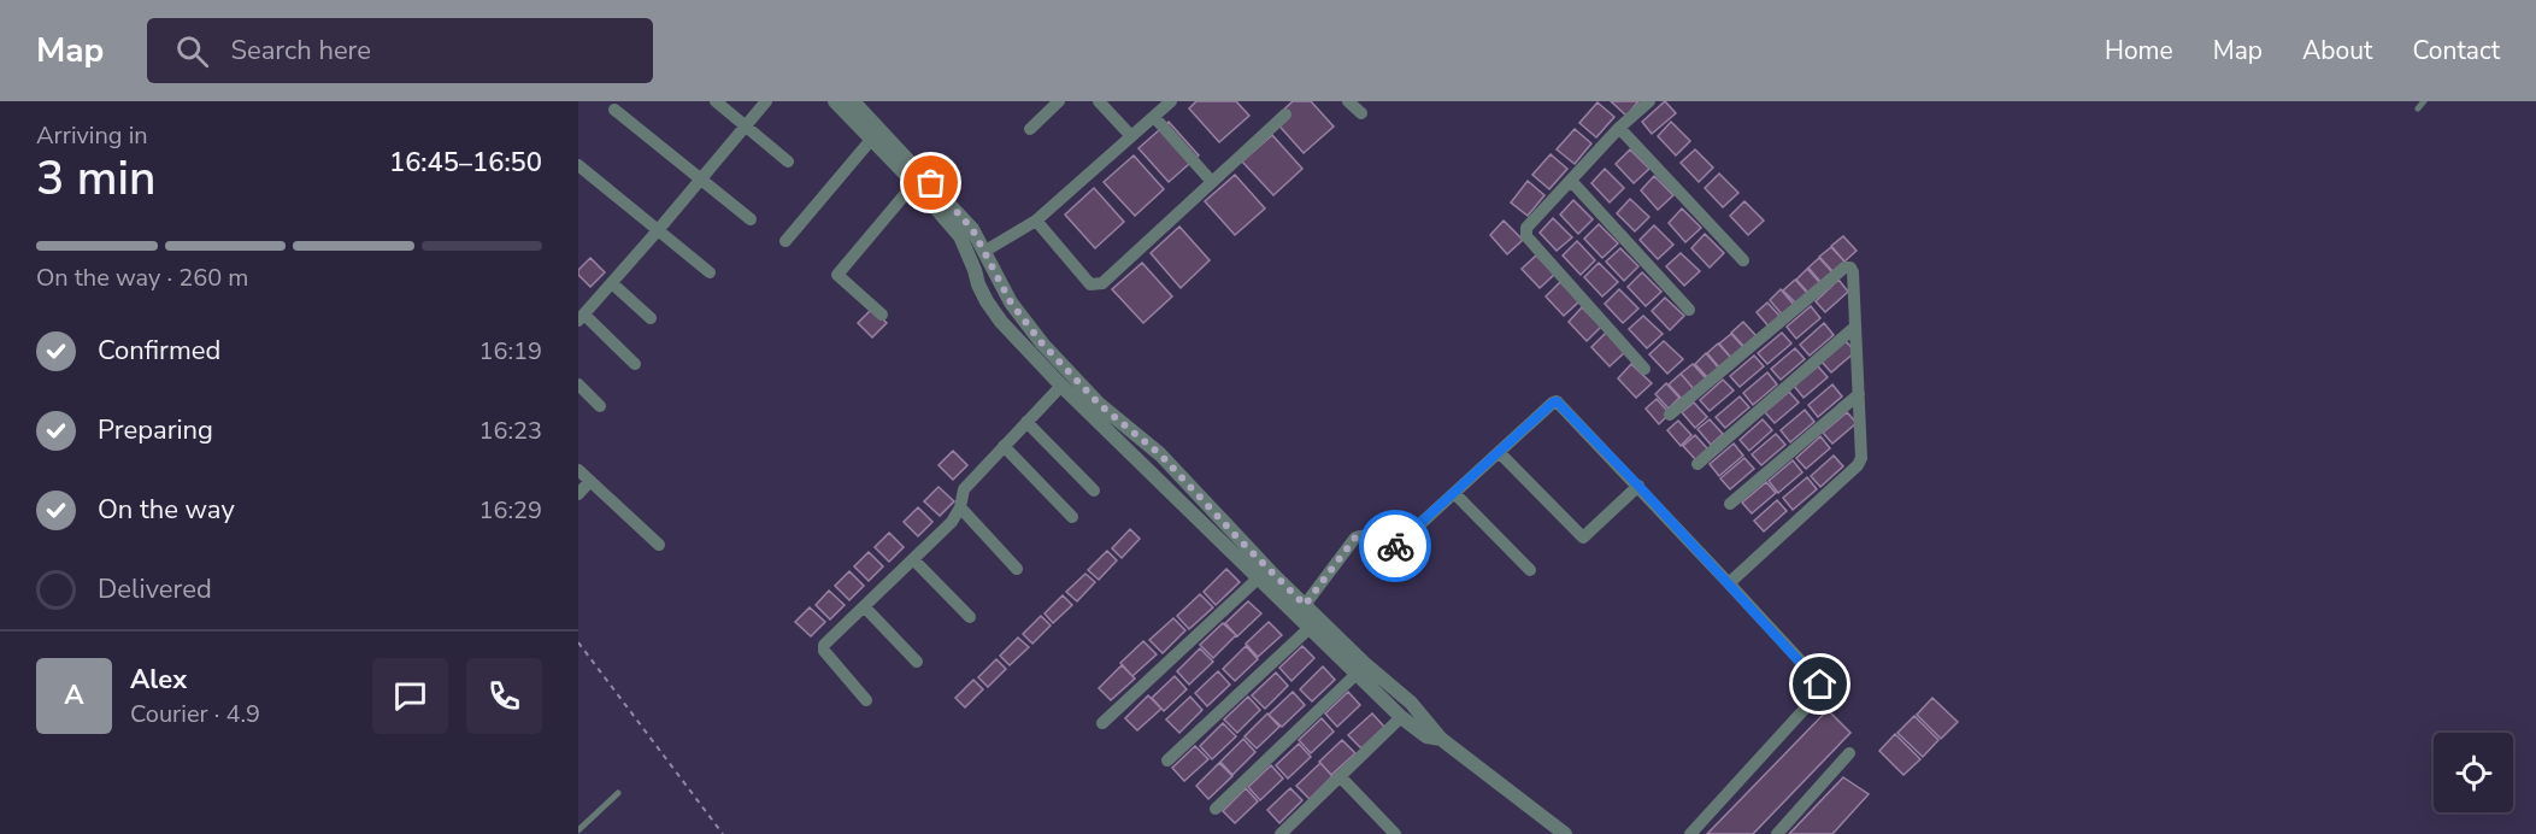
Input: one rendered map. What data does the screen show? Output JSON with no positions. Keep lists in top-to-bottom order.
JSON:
{
  "page": {
    "header": "Map",
    "search": "Search here",
    "nav": [
      "Home",
      "Map",
      "About",
      "Contact"
    ],
    "heading": ["3 min", "Arriving in", "16:45–16:50"],
    "panel": ["Alex", "Courier · 4.9"],
    "bar": "On the way · 260 m",
    "list": [
      ["Confirmed", "16:19"],
      ["Preparing", "16:23"],
      ["On the way", "16:29"],
      "Delivered"
    ],
    "round": "A"
  }
}
